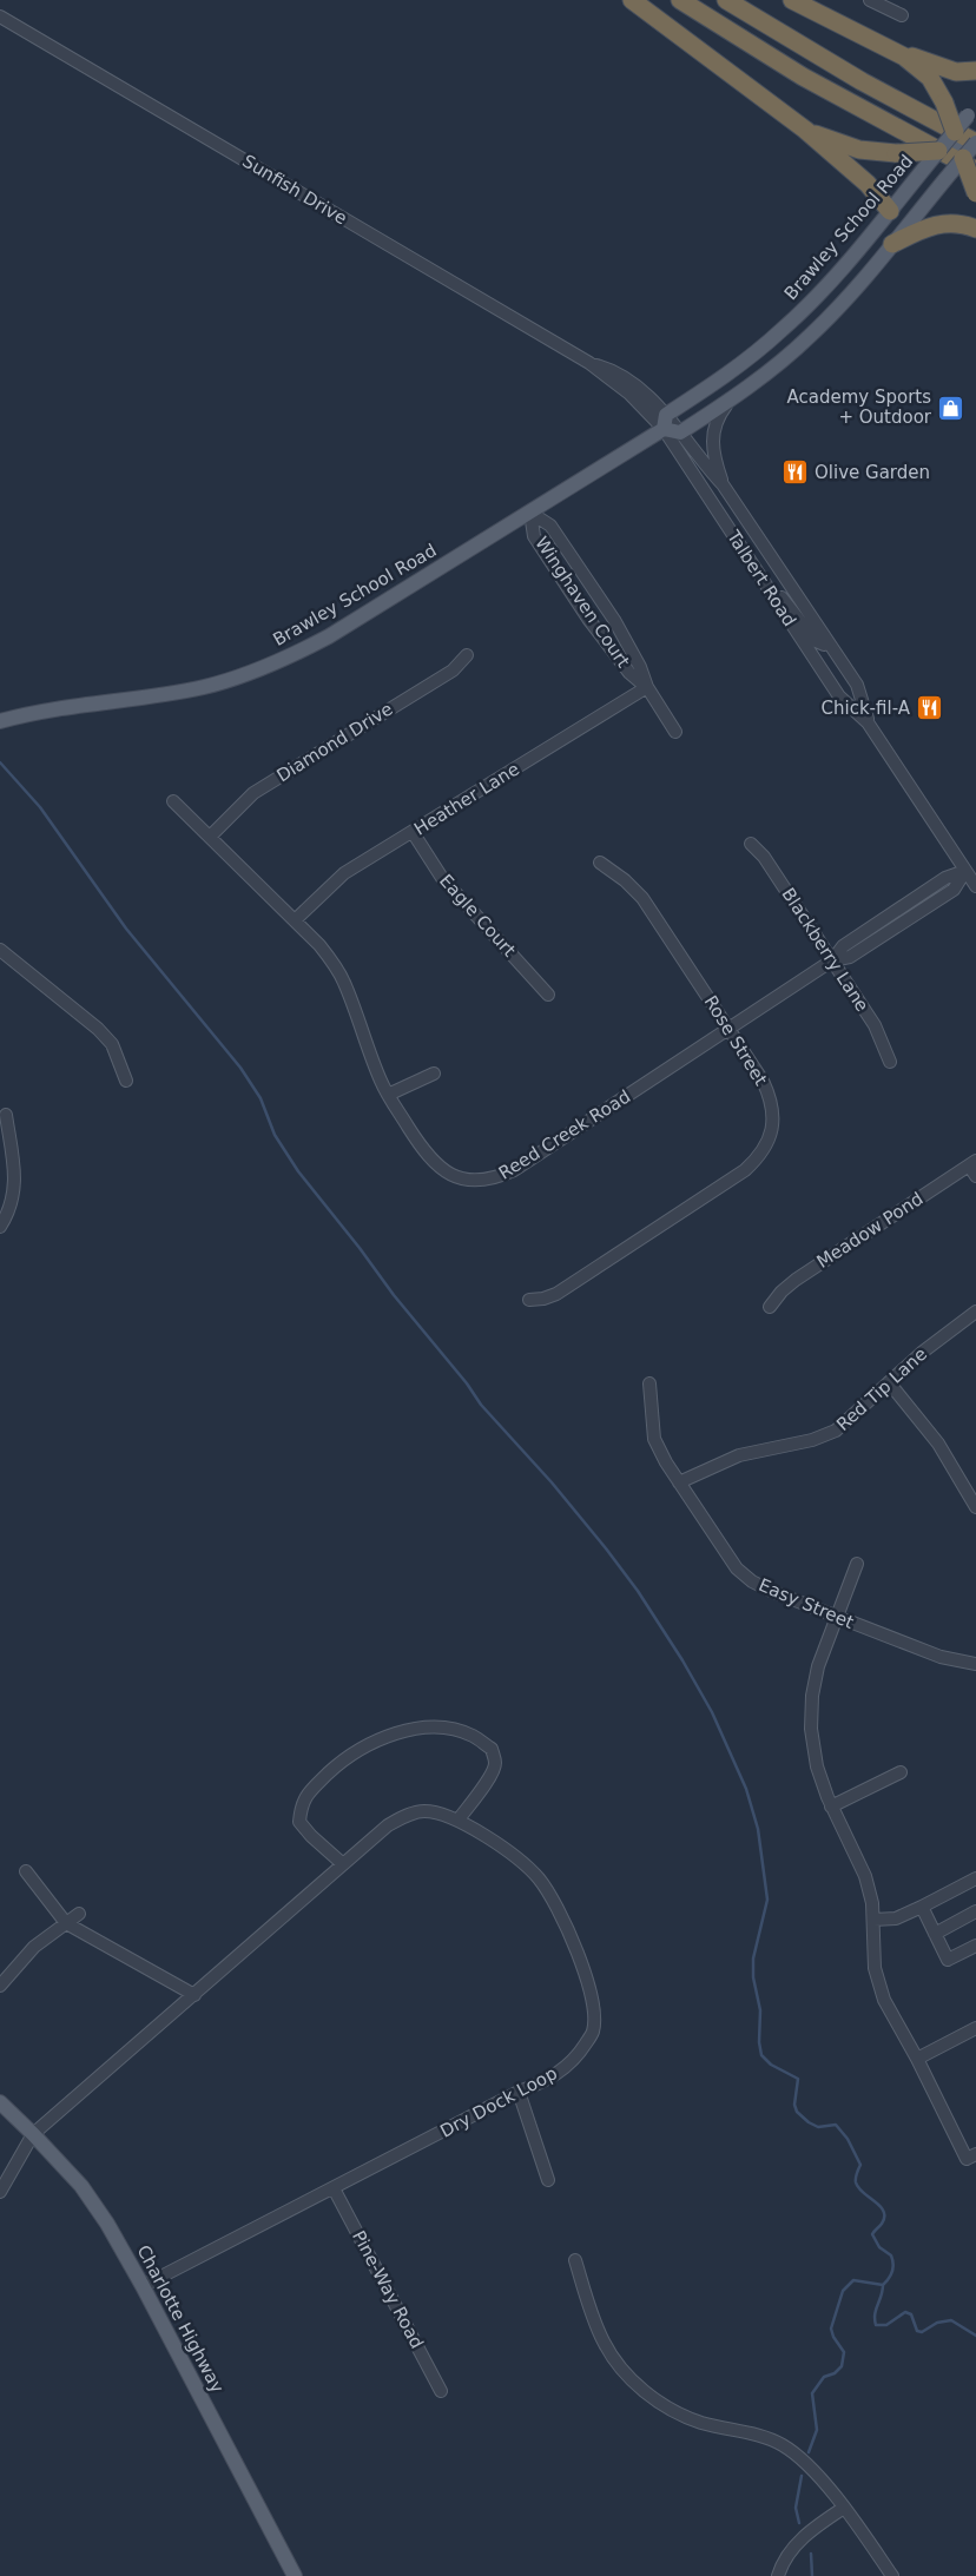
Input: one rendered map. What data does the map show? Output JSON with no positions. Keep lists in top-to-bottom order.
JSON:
{
  "streets": {
    "main road": ["Brawley School Road", "Charlotte Highway"],
    "street": [
      "Sunfish Drive",
      "Talbert Road",
      "Winghaven Court",
      "Diamond Drive",
      "Heather Lane",
      "Eagle Court",
      "Blackberry Lane",
      "Rose Street",
      "Reed Creek Road",
      "Meadow Pond",
      "Red Tip Lane",
      "Easy Street",
      "Dry Dock Loop",
      "Pine-Way Road"
    ]
  },
  "crossings": [
    ["Sunfish Drive", "Brawley School Road"],
    ["Sunfish Drive", "Talbert Road"],
    ["Brawley School Road", "Talbert Road"],
    ["Brawley School Road", "Winghaven Court"],
    ["Talbert Road", "Reed Creek Road"],
    ["Winghaven Court", "Heather Lane"],
    ["Diamond Drive", "Reed Creek Road"],
    ["Heather Lane", "Eagle Court"],
    ["Heather Lane", "Reed Creek Road"],
    ["Blackberry Lane", "Reed Creek Road"],
    ["Rose Street", "Reed Creek Road"],
    ["Red Tip Lane", "Easy Street"],
    ["Dry Dock Loop", "Pine-Way Road"],
    ["Dry Dock Loop", "Charlotte Highway"]
  ],
  "places": {
    "shop": ["Academy Sports + Outdoor"],
    "restaurant": ["Olive Garden", "Chick-fil-A"]
  }
}
